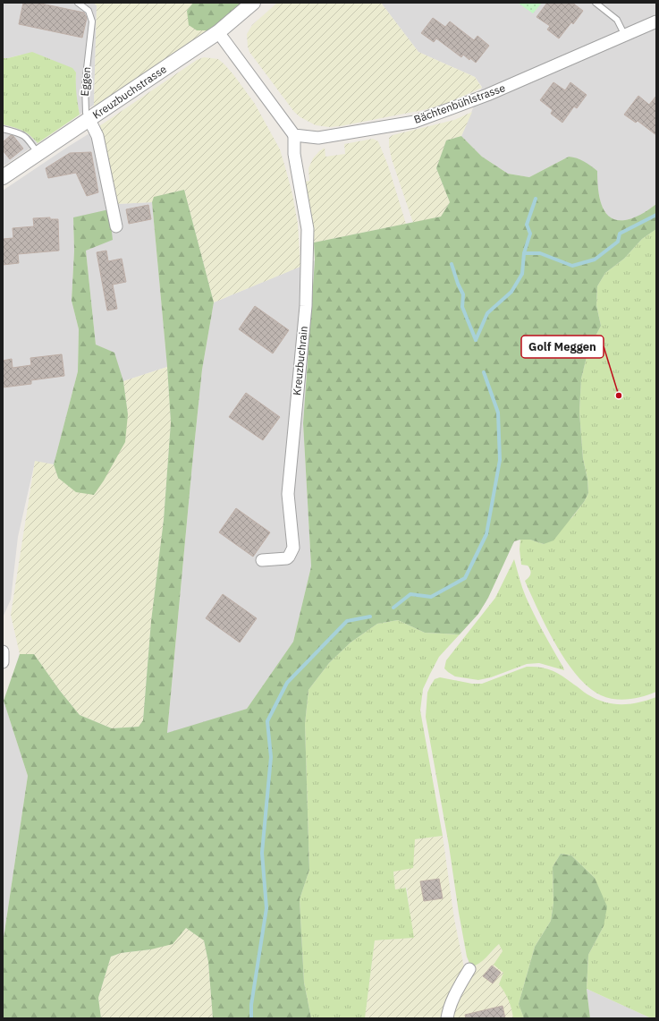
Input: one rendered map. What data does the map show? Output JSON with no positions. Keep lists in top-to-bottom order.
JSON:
{
  "streets": {
    "street": [
      "Eggen",
      "Kreuzbuchstrasse",
      "Bächtenbühlstrasse",
      "Kreuzbuchrain"
    ]
  },
  "crossings": [
    ["Eggen", "Kreuzbuchstrasse"],
    ["Bächtenbühlstrasse", "Kreuzbuchrain"]
  ],
  "places": ["Golf Meggen"]
}
